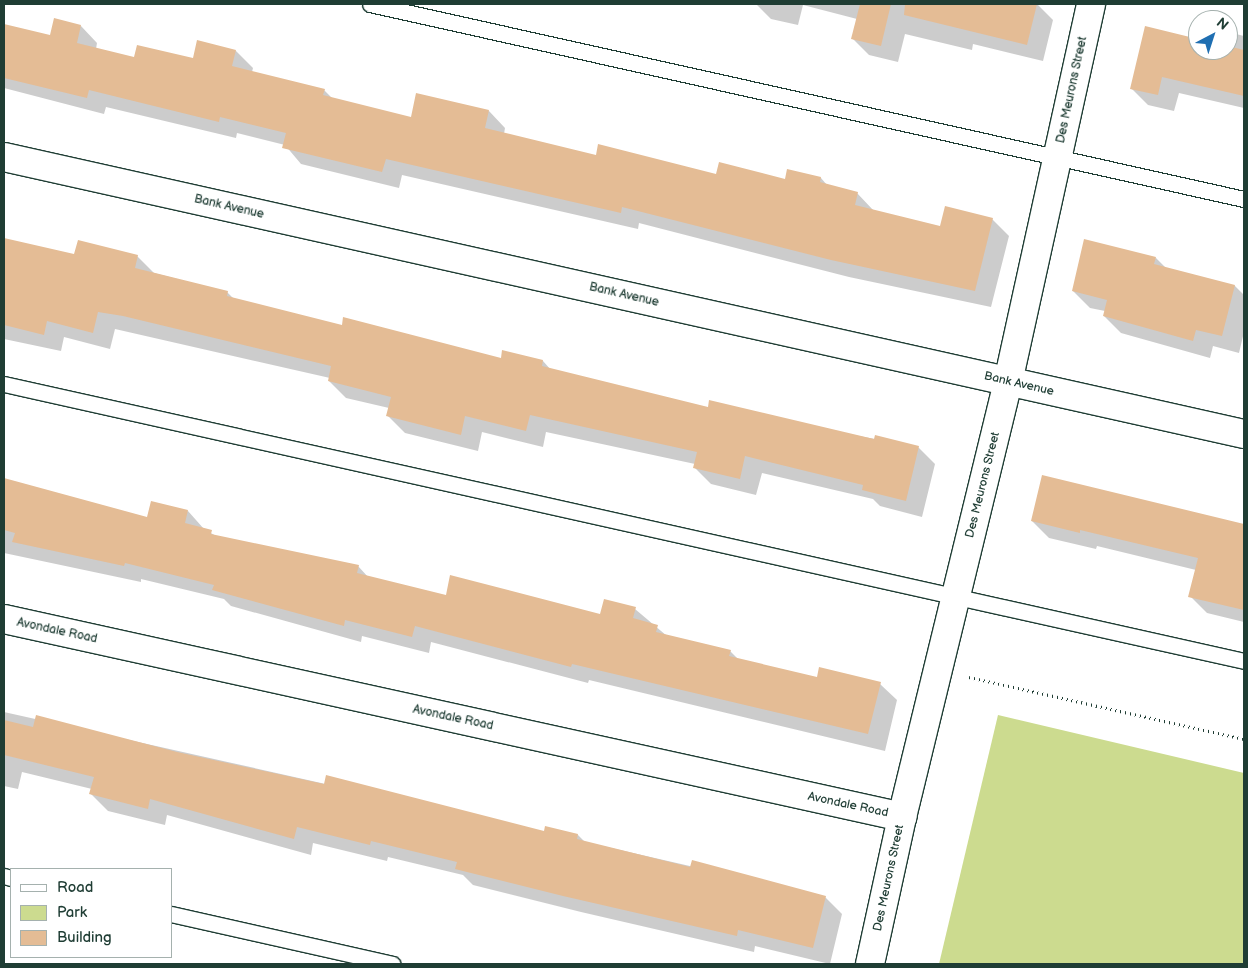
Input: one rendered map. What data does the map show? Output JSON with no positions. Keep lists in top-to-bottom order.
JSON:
{
  "streets": {
    "street": ["Des Meurons Street", "Bank Avenue", "Avondale Road"]
  },
  "crossings": [
    ["Des Meurons Street", "Bank Avenue"],
    ["Des Meurons Street", "Avondale Road"]
  ],
  "legend": ["Road", "Park", "Building"],
  "north": "top right"
}
